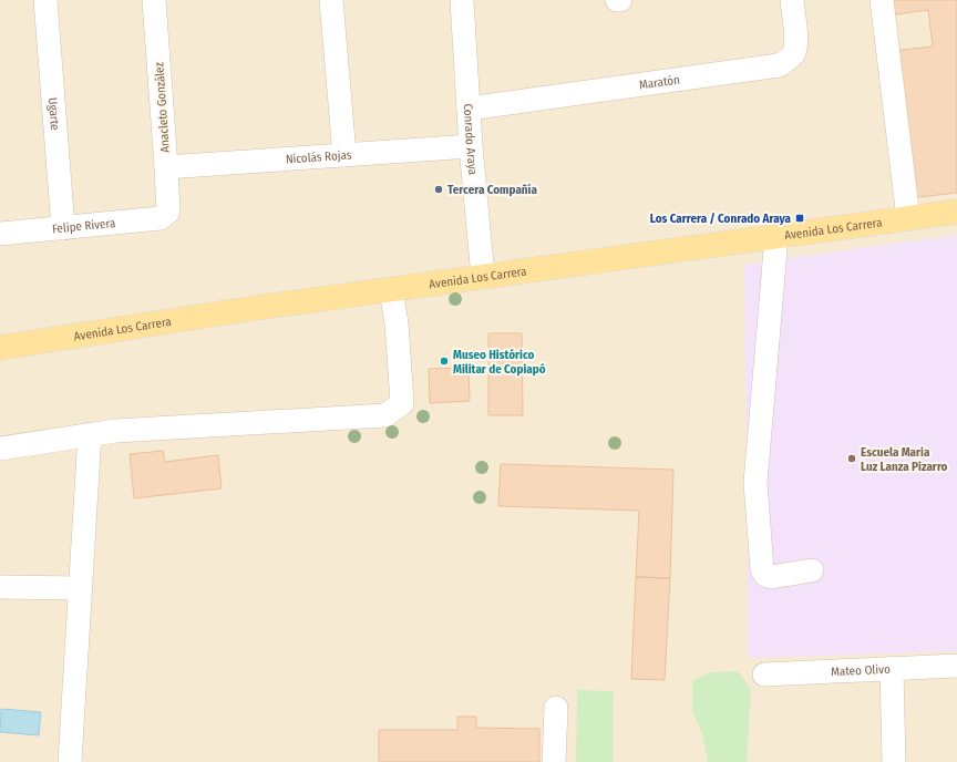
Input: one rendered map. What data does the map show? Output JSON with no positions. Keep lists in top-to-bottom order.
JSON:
{
  "streets": {
    "main road": ["Avenida Los Carrera"],
    "street": [
      "Maratón",
      "Anacleto González",
      "Ugarte",
      "Conrado Araya",
      "Nicolás Rojas",
      "Felipe Rivera",
      "Mateo Olivo"
    ]
  },
  "crossings": [
    ["Maratón", "Conrado Araya"],
    ["Anacleto González", "Nicolás Rojas"],
    ["Anacleto González", "Felipe Rivera"],
    ["Ugarte", "Felipe Rivera"],
    ["Conrado Araya", "Nicolás Rojas"],
    ["Conrado Araya", "Avenida Los Carrera"]
  ],
  "places": {
    "other": ["Tercera Compañía", "Museo Histórico Militar de Copiapó", "Escuela Maria Luz Lanza Pizarro"],
    "transit": ["Los Carrera / Conrado Araya"]
  }
}
